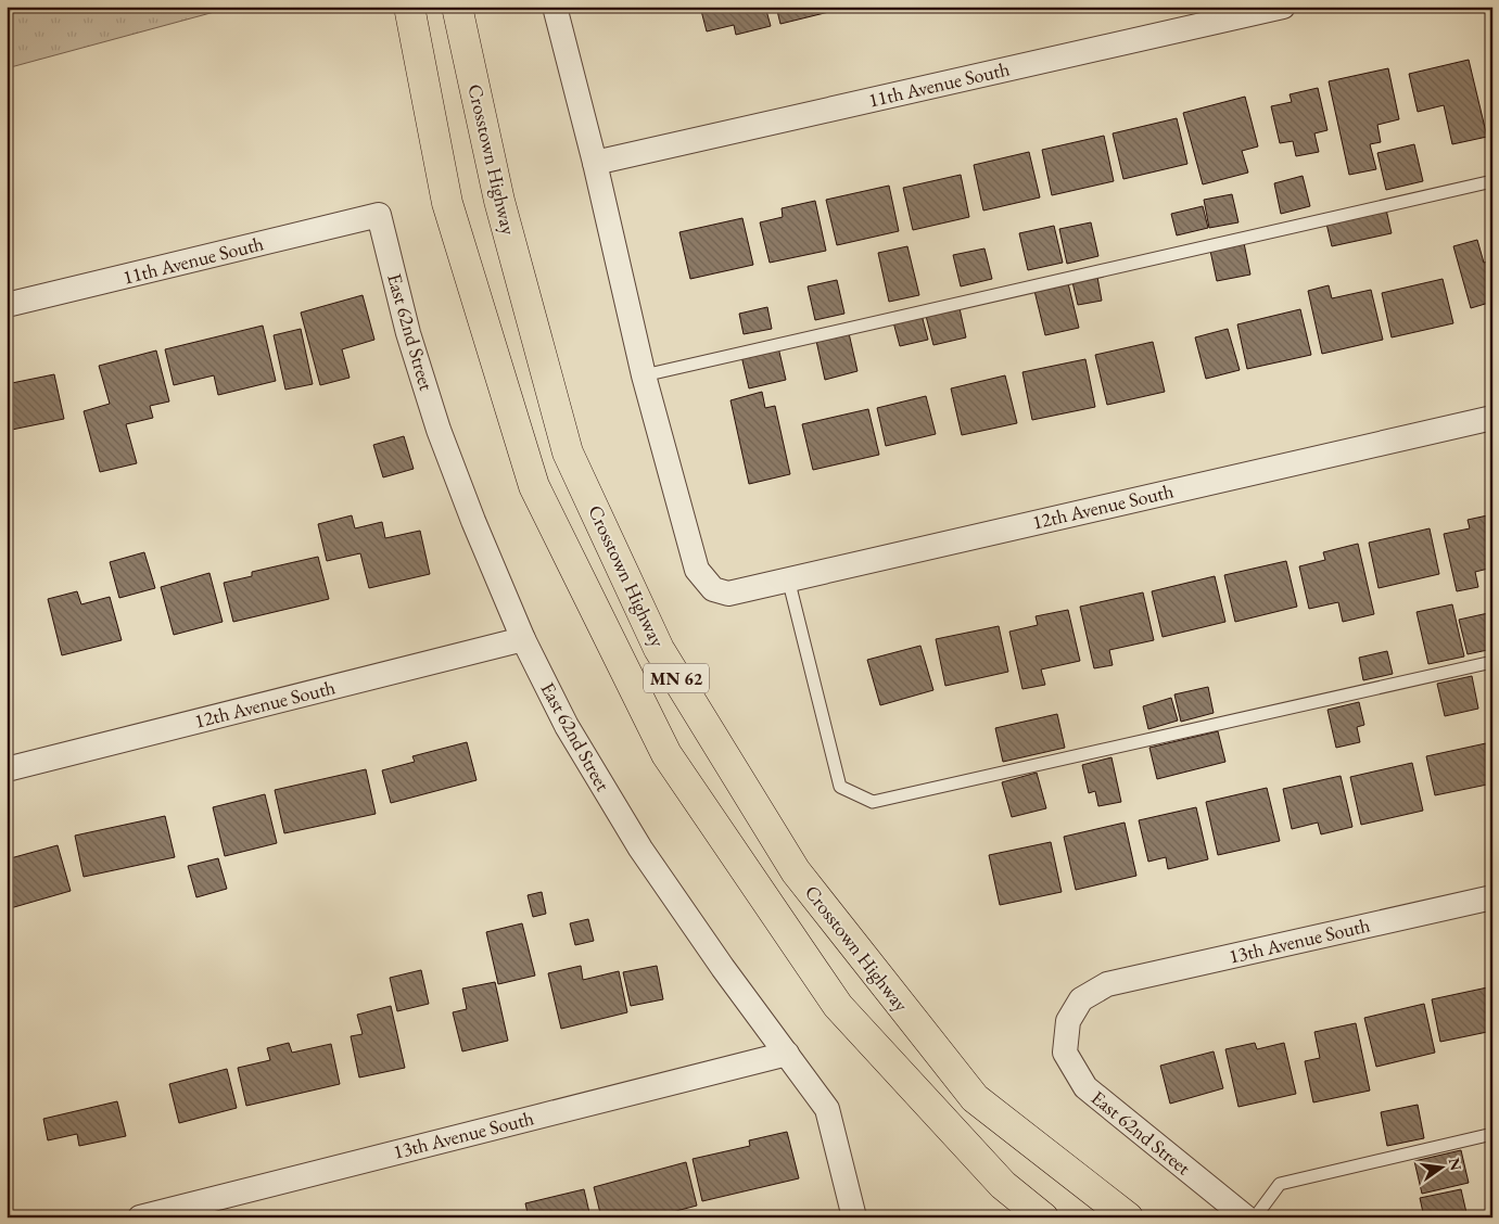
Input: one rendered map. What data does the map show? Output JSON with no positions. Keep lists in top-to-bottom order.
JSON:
{
  "streets": {
    "highway": ["Crosstown Highway", "MN 62"],
    "street": [
      "11th Avenue South",
      "East 62nd Street",
      "12th Avenue South",
      "13th Avenue South"
    ]
  },
  "crossings": [
    ["11th Avenue South", "East 62nd Street"],
    ["East 62nd Street", "12th Avenue South"],
    ["East 62nd Street", "13th Avenue South"]
  ],
  "north": "right"
}
